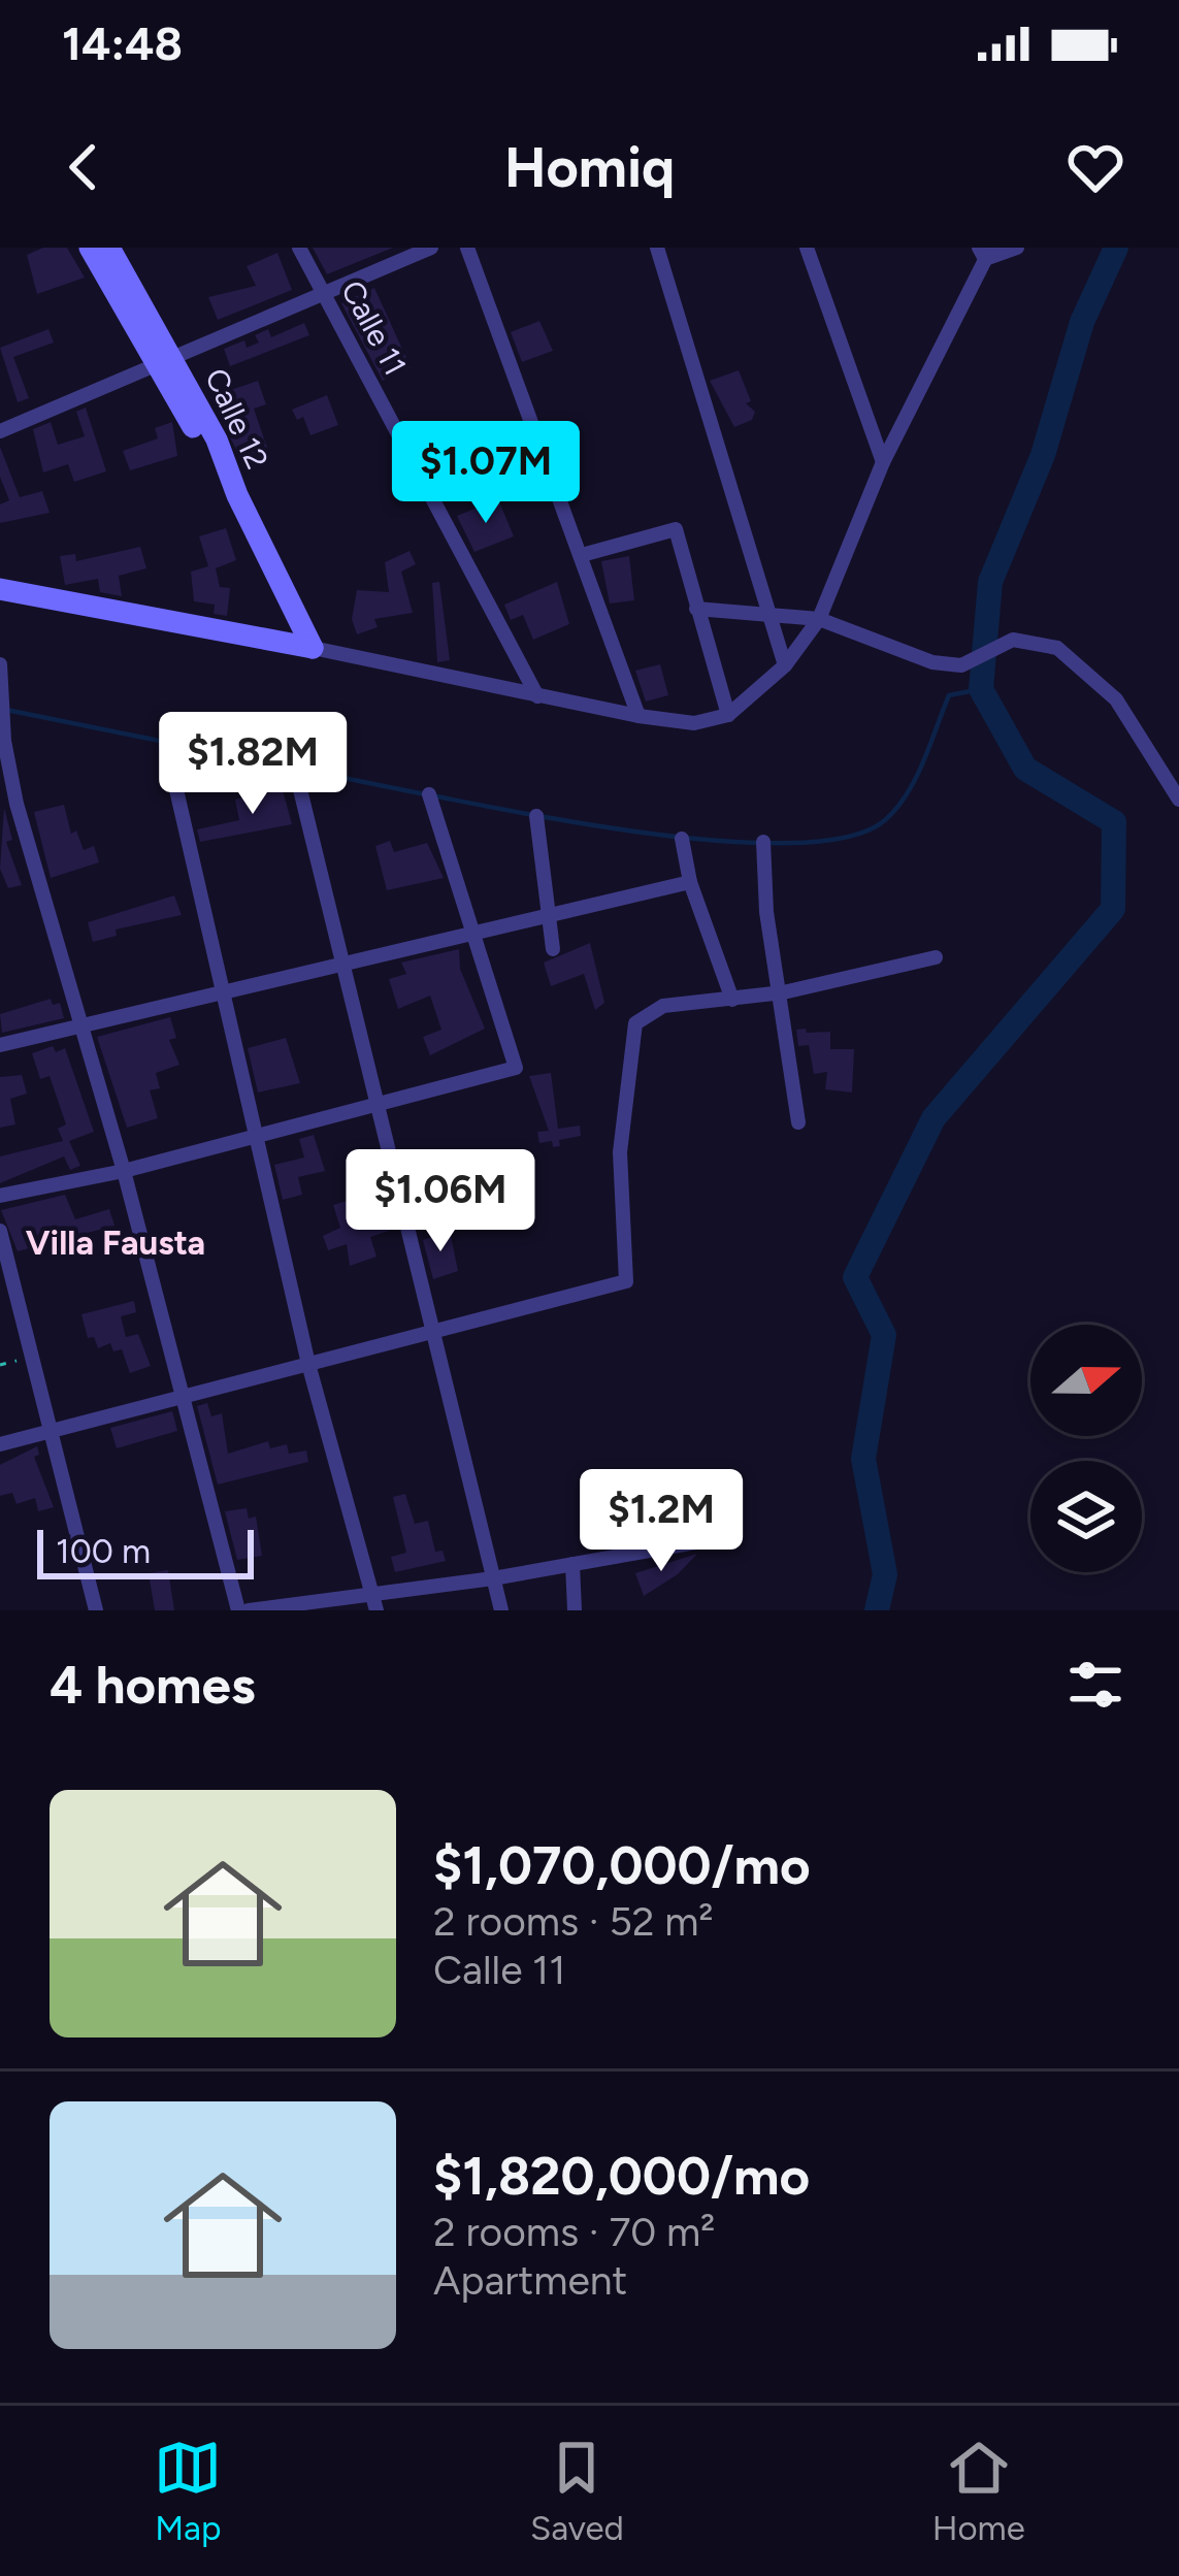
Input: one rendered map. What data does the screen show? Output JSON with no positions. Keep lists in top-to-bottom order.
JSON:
{
  "streets": {
    "street": ["Calle 11", "Calle 12"]
  },
  "districts": ["Villa Fausta"],
  "scale_bar": "100 m",
  "north": "right",
  "page": {
    "status": "14:48",
    "header": "Homiq",
    "price": [
      "$1.07M",
      "$1.82M",
      "$1.06M",
      "$1.2M"
    ],
    "scale": "100 m",
    "heading": "4 homes",
    "list": [
      {
        "name": "$1,070,000/mo",
        "note": "2 rooms · 52 m² · Calle 11"
      },
      {
        "name": "$1,820,000/mo",
        "note": "2 rooms · 70 m² · Apartment"
      }
    ],
    "tabs": ["Map", "Saved", "Home"]
  }
}
